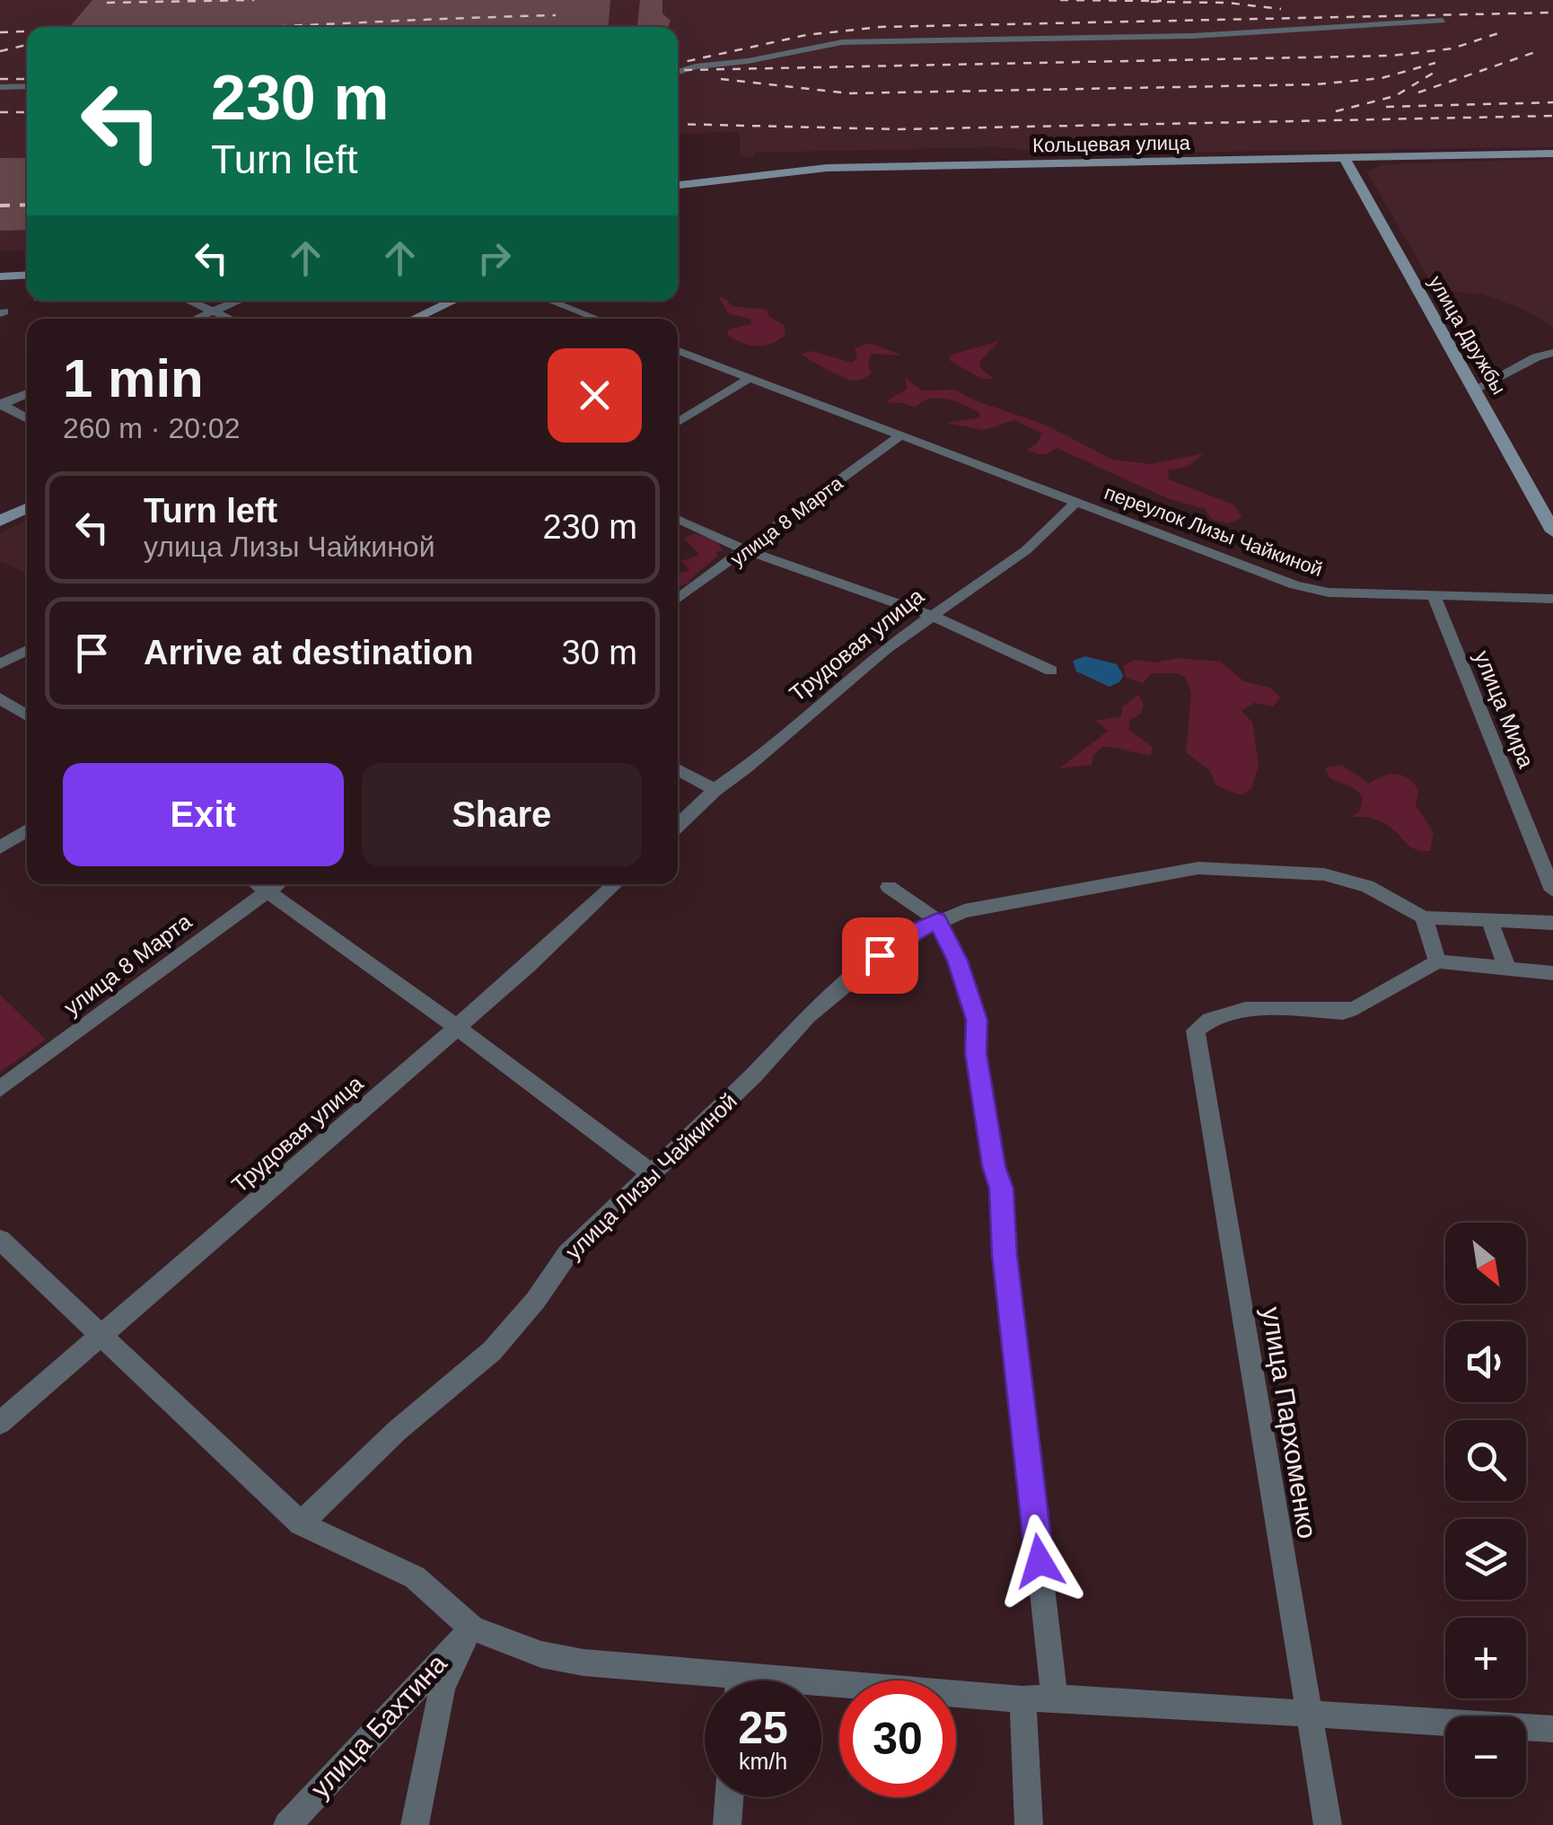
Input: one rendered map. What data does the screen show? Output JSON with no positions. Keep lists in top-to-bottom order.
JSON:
{
  "streets": {
    "street": [
      "Кольцевая улица",
      "улица Дружбы",
      "улица 8 Марта",
      "переулок Лизы Чайкиной",
      "Трудовая улица",
      "улица Мира",
      "улица Лизы Чайкиной",
      "улица Пархоменко",
      "улица Бахтина"
    ]
  },
  "crossings": [
    ["Кольцевая улица", "улица Дружбы"],
    ["улица 8 Марта", "переулок Лизы Чайкиной"],
    ["переулок Лизы Чайкиной", "Трудовая улица"],
    ["переулок Лизы Чайкиной", "улица Мира"]
  ],
  "north": "bottom right",
  "page": {
    "turn": ["230 m", "Turn left"],
    "heading": ["1 min", "260 m · 20:02"],
    "list": [
      {
        "name": "Turn left",
        "note": "улица Лизы Чайкиной",
        "value": "230 m"
      },
      {
        "name": "Arrive at destination",
        "value": "30 m"
      }
    ],
    "buttons": ["Exit", "Share"],
    "map_buttons": ["+", "−"],
    "speed": "25 km/h",
    "limit": "30"
  }
}
